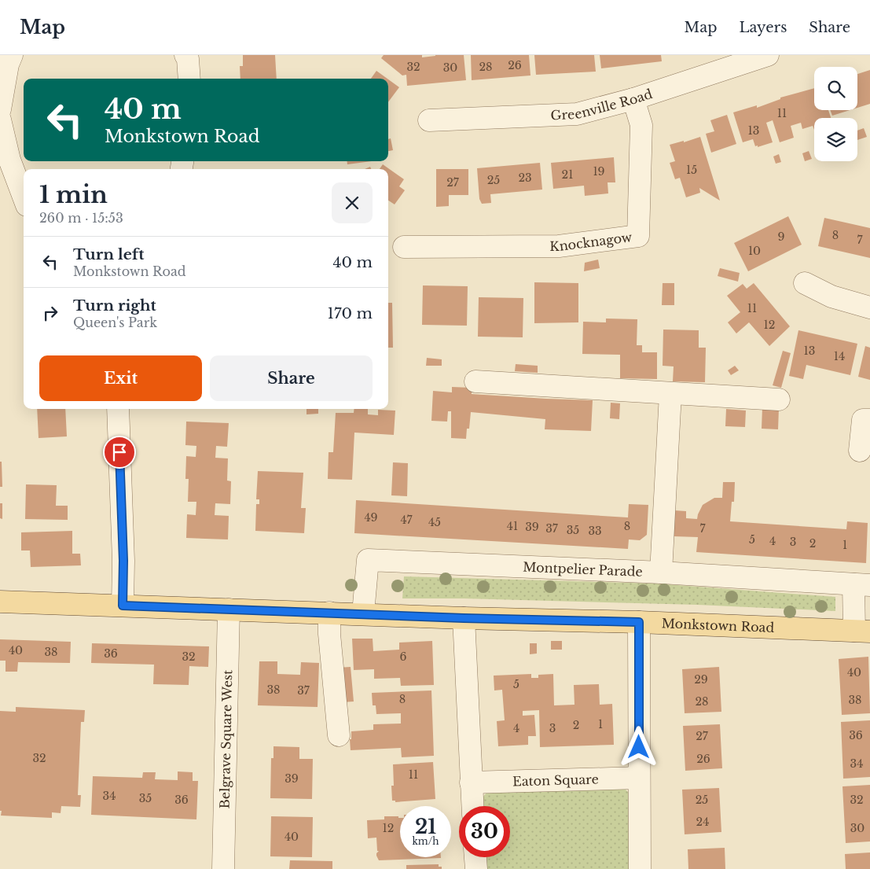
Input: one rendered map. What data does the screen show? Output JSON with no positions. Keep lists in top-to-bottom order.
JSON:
{
  "streets": {
    "main road": ["Monkstown Road"],
    "street": [
      "Greenville Road",
      "Knocknagow",
      "Montpelier Parade",
      "Belgrave Square West",
      "Eaton Square"
    ]
  },
  "crossings": [
    ["Greenville Road", "Knocknagow"],
    ["Montpelier Parade", "Monkstown Road"],
    ["Monkstown Road", "Belgrave Square West"]
  ],
  "house_numbers": [
    "26",
    "32",
    "28",
    "30",
    "11",
    "13",
    "15",
    "19",
    "21",
    "23",
    "25",
    "27",
    "8",
    "9",
    "7",
    "10",
    "11",
    "12",
    "13",
    "14",
    "49",
    "47",
    "45",
    "41",
    "8",
    "39",
    "37",
    "7",
    "35",
    "33",
    "5",
    "4",
    "3",
    "2",
    "1",
    "40",
    "38",
    "36",
    "32",
    "6",
    "40",
    "29",
    "5",
    "38",
    "37",
    "8",
    "38",
    "28",
    "1",
    "2",
    "4",
    "3",
    "36",
    "27",
    "32",
    "26",
    "34",
    "11",
    "39",
    "34",
    "35",
    "36",
    "25",
    "32",
    "24",
    "12",
    "30",
    "40"
  ],
  "page": {
    "header": "Map",
    "nav": ["Map", "Layers", "Share"],
    "turn": ["40 m", "Monkstown Road"],
    "heading": ["1 min", "260 m · 15:53"],
    "list": [
      {
        "name": "Turn left",
        "note": "Monkstown Road",
        "value": "40 m"
      },
      {
        "name": "Turn right",
        "note": "Queen's Park",
        "value": "170 m"
      }
    ],
    "buttons": ["Exit", "Share"],
    "speed": "21 km/h",
    "limit": "30"
  }
}
